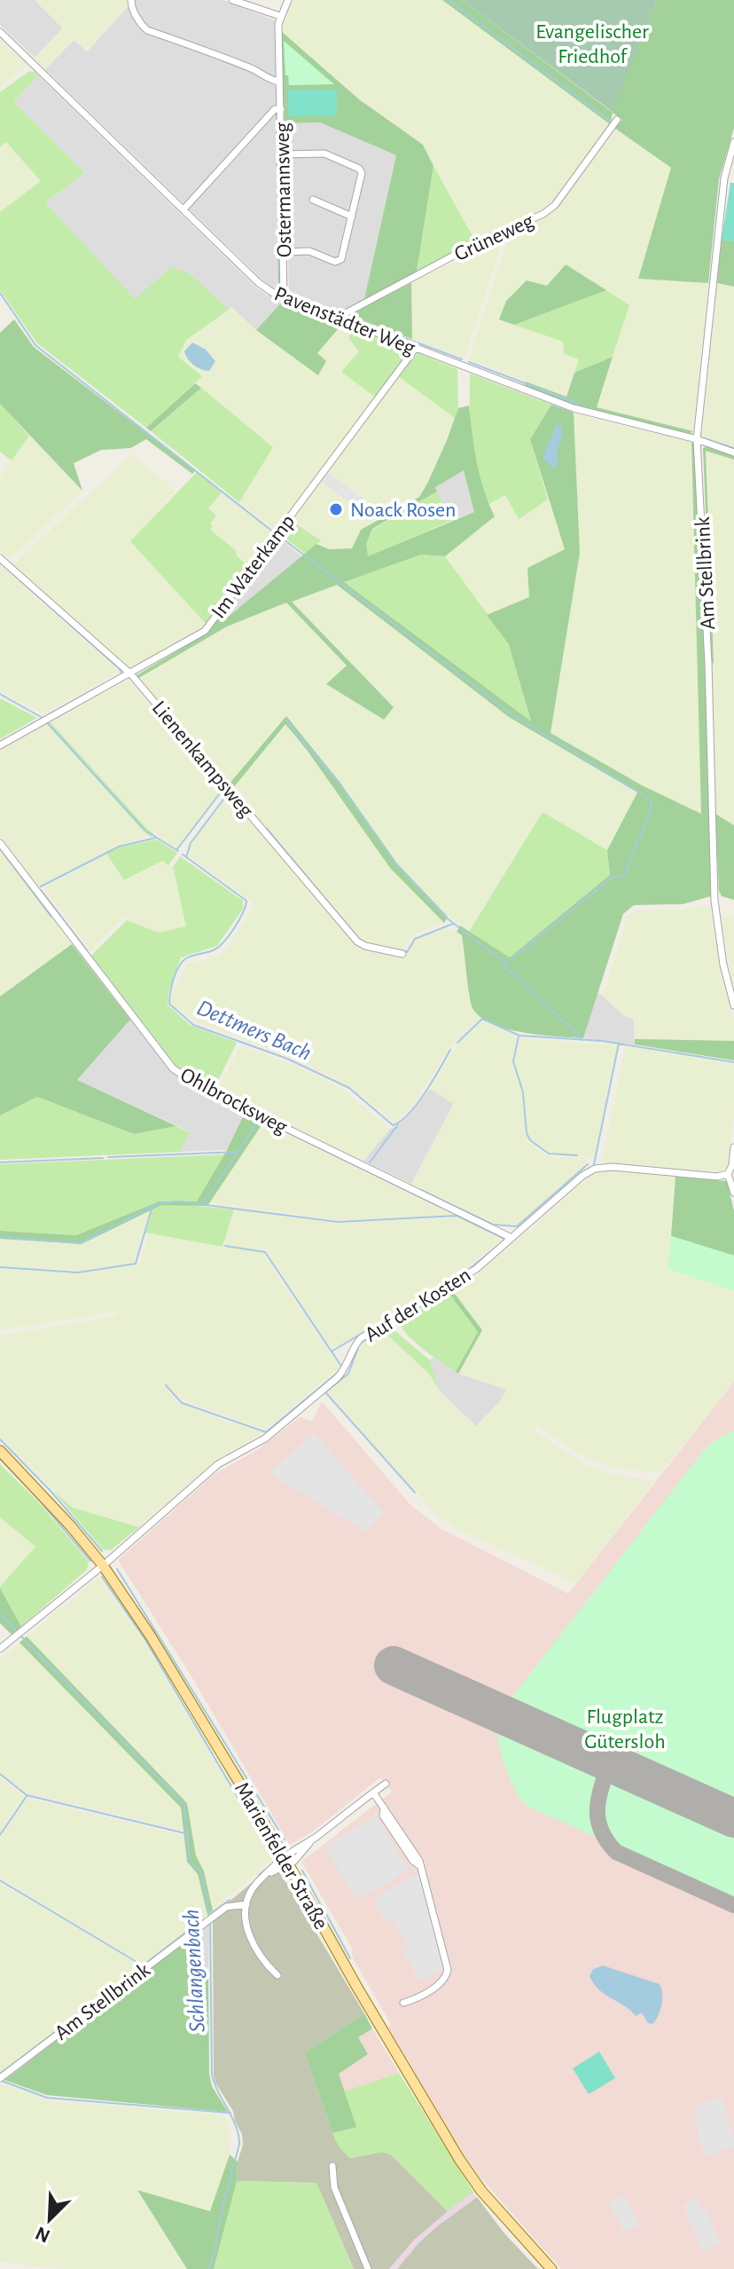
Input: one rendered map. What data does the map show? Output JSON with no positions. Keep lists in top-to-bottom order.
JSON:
{
  "streets": {
    "main road": ["Marienfelder Straße"],
    "street": [
      "Ostermannsweg",
      "Grüneweg",
      "Pavenstädter Weg",
      "Im Waterkamp",
      "Am Stellbrink",
      "Lienenkampsweg",
      "Ohlbrocksweg",
      "Auf der Kosten"
    ]
  },
  "crossings": [
    ["Ostermannsweg", "Pavenstädter Weg"],
    ["Grüneweg", "Pavenstädter Weg"],
    ["Pavenstädter Weg", "Im Waterkamp"],
    ["Pavenstädter Weg", "Am Stellbrink"],
    ["Im Waterkamp", "Lienenkampsweg"],
    ["Ohlbrocksweg", "Auf der Kosten"],
    ["Auf der Kosten", "Marienfelder Straße"]
  ],
  "water": ["Dettmers Bach", "Schlangenbach"],
  "parks": ["Evangelischer Friedhof", "Flugplatz Gütersloh"],
  "places": ["Noack Rosen"],
  "north": "bottom left"
}
